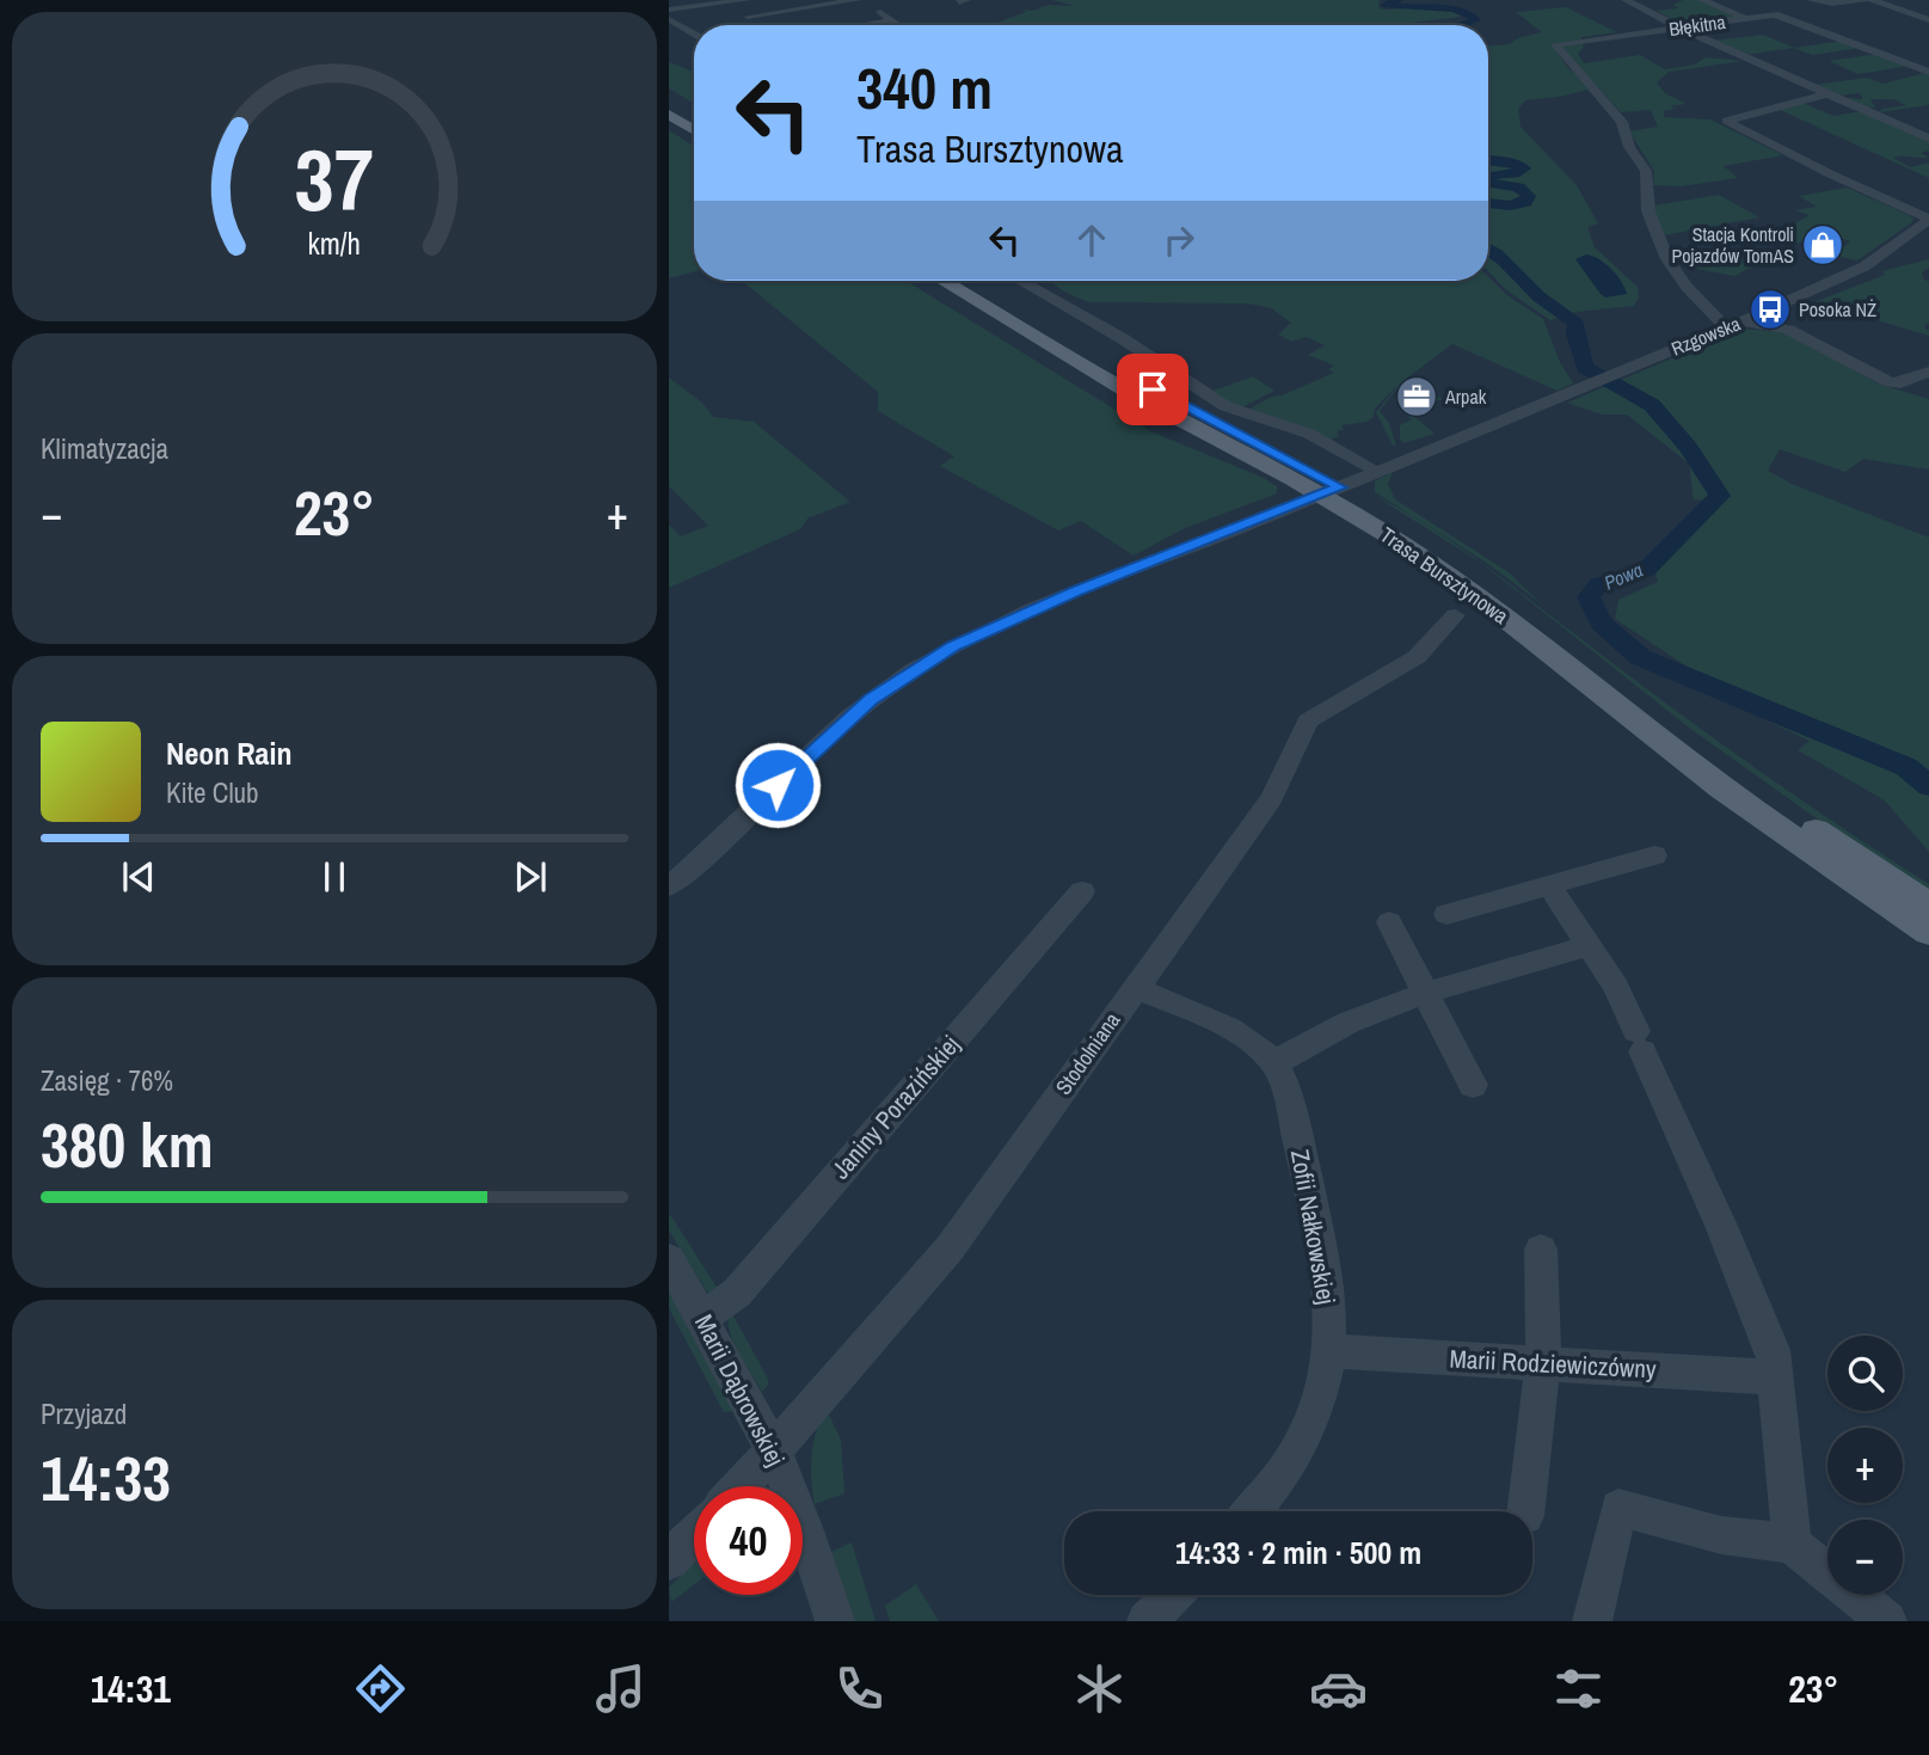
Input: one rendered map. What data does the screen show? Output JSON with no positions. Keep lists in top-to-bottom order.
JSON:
{
  "streets": {
    "main road": ["Trasa Bursztynowa"],
    "street": [
      "Błękitna",
      "Rzgowska",
      "Stodolniana",
      "Janiny Porazińskiej",
      "Zofii Nałkowskiej",
      "Marii Rodziewiczówny",
      "Marii Dąbrowskiej"
    ]
  },
  "crossings": [
    ["Błękitna", "Rzgowska"],
    ["Stodolniana", "Marii Dąbrowskiej"],
    ["Janiny Porazińskiej", "Marii Dąbrowskiej"],
    ["Zofii Nałkowskiej", "Marii Rodziewiczówny"]
  ],
  "water": ["Powa"],
  "places": {
    "shop": ["Stacja Kontroli Pojazdów TomAS"],
    "bus stop": ["Posoka NŻ"],
    "office": ["Arpak"]
  },
  "page": {
    "turn": ["340 m", "Trasa Bursztynowa"],
    "tile": [
      "Klimatyzacja",
      ["Zasięg · 76%", "380 km"],
      ["Przyjazd", "14:33"]
    ],
    "heat": ["−", "23°", "+"],
    "song": ["Neon Rain", "Kite Club"],
    "map_buttons": ["+", "−"],
    "limit": "40",
    "trip": "14:33 · 2 min · 500 m",
    "tabs": ["14:31", "23°"],
    "gauge": ["37", "km/h"]
  }
}
